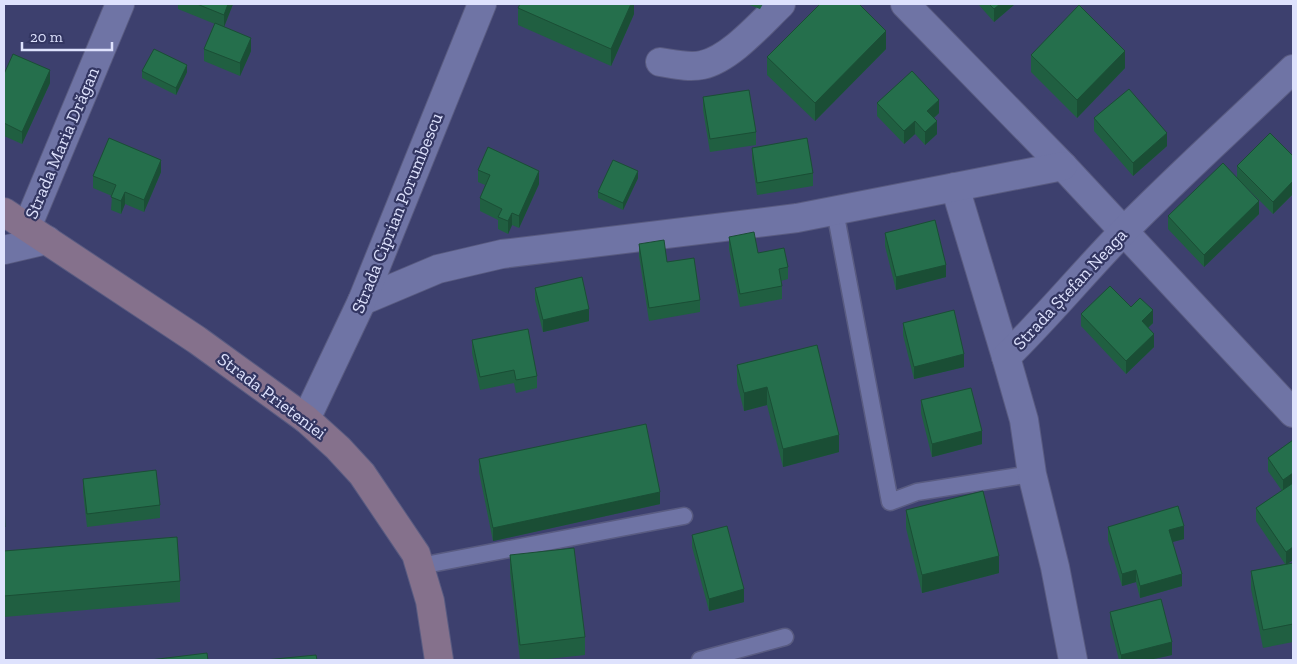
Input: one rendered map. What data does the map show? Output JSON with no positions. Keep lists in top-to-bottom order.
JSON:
{
  "streets": {
    "street": [
      "Strada Maria Drăgan",
      "Strada Ciprian Porumbescu",
      "Strada Ștefan Neaga",
      "Strada Prieteniei"
    ]
  },
  "crossings": [
    ["Strada Maria Drăgan", "Strada Prieteniei"],
    ["Strada Ciprian Porumbescu", "Strada Prieteniei"]
  ],
  "scale_bar": "20 m"
}
